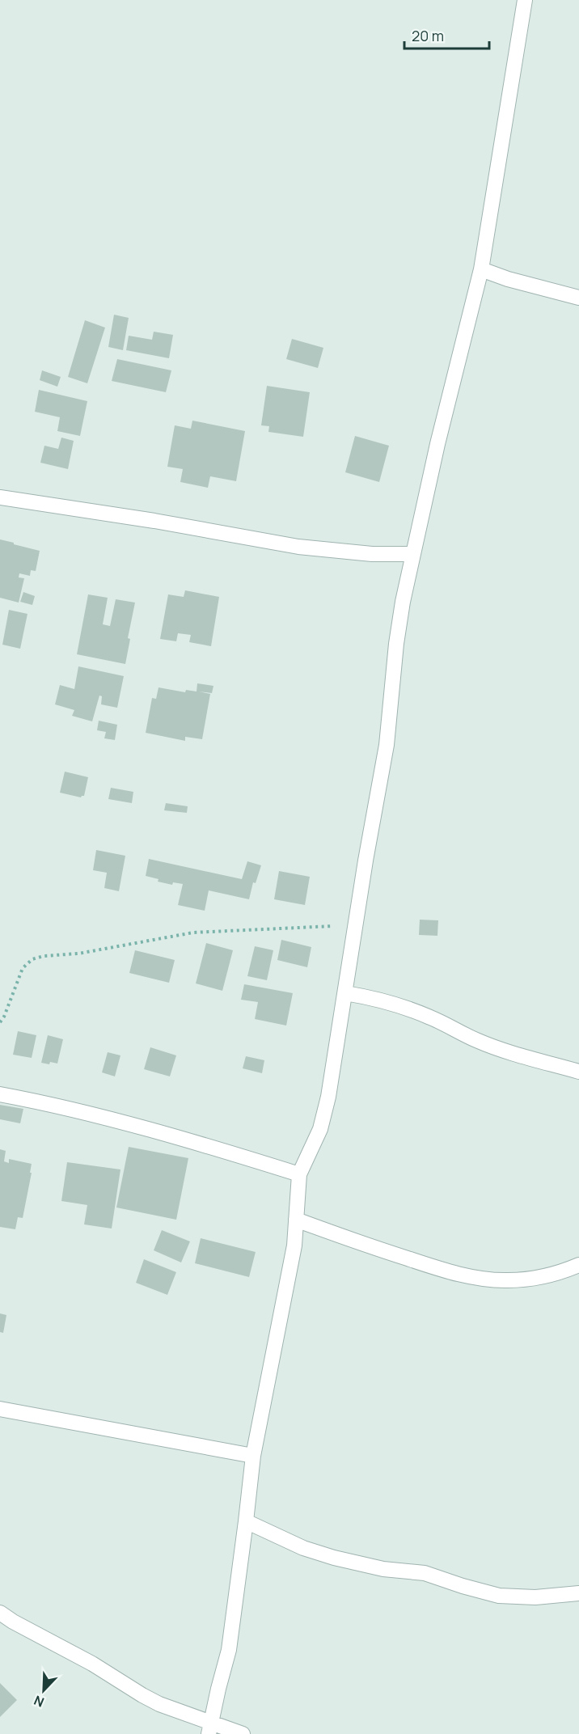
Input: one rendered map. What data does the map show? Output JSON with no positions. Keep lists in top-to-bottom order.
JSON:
{
  "scale_bar": "20 m",
  "north": "bottom left"
}
